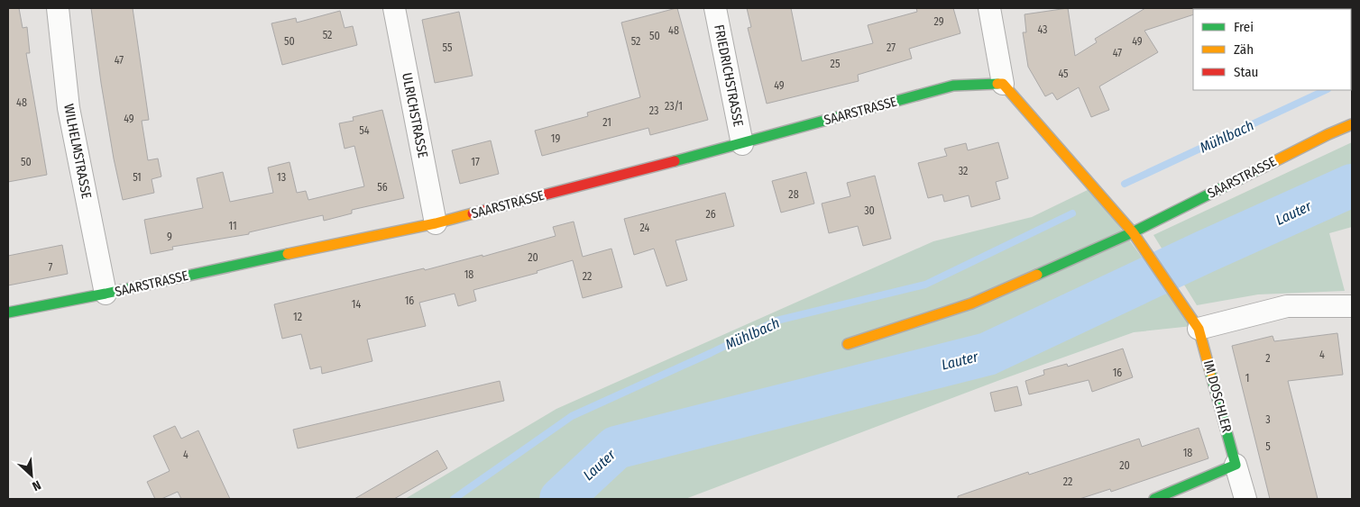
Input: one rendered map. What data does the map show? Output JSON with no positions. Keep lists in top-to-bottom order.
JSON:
{
  "streets": {
    "street": [
      "FRIEDRICHSTRASSE",
      "SAARSTRASSE",
      "ULRICHSTRASSE",
      "WILHELMSTRASSE",
      "IM DOSCHLER"
    ]
  },
  "crossings": [
    ["FRIEDRICHSTRASSE", "SAARSTRASSE"],
    ["SAARSTRASSE", "ULRICHSTRASSE"],
    ["SAARSTRASSE", "WILHELMSTRASSE"]
  ],
  "water": ["Mühlbach", "Lauter"],
  "house_numbers": [
    "29",
    "43",
    "48",
    "52",
    "50",
    "50",
    "52",
    "49",
    "55",
    "27",
    "47",
    "47",
    "25",
    "45",
    "49",
    "48",
    "23/1",
    "23",
    "49",
    "21",
    "54",
    "19",
    "50",
    "17",
    "32",
    "51",
    "13",
    "56",
    "28",
    "30",
    "26",
    "11",
    "24",
    "9",
    "20",
    "7",
    "18",
    "22",
    "16",
    "14",
    "12",
    "4",
    "2",
    "16",
    "1",
    "3",
    "5",
    "18",
    "4",
    "20",
    "22"
  ],
  "legend": ["Frei", "Zäh", "Stau"],
  "north": "bottom right"
}
